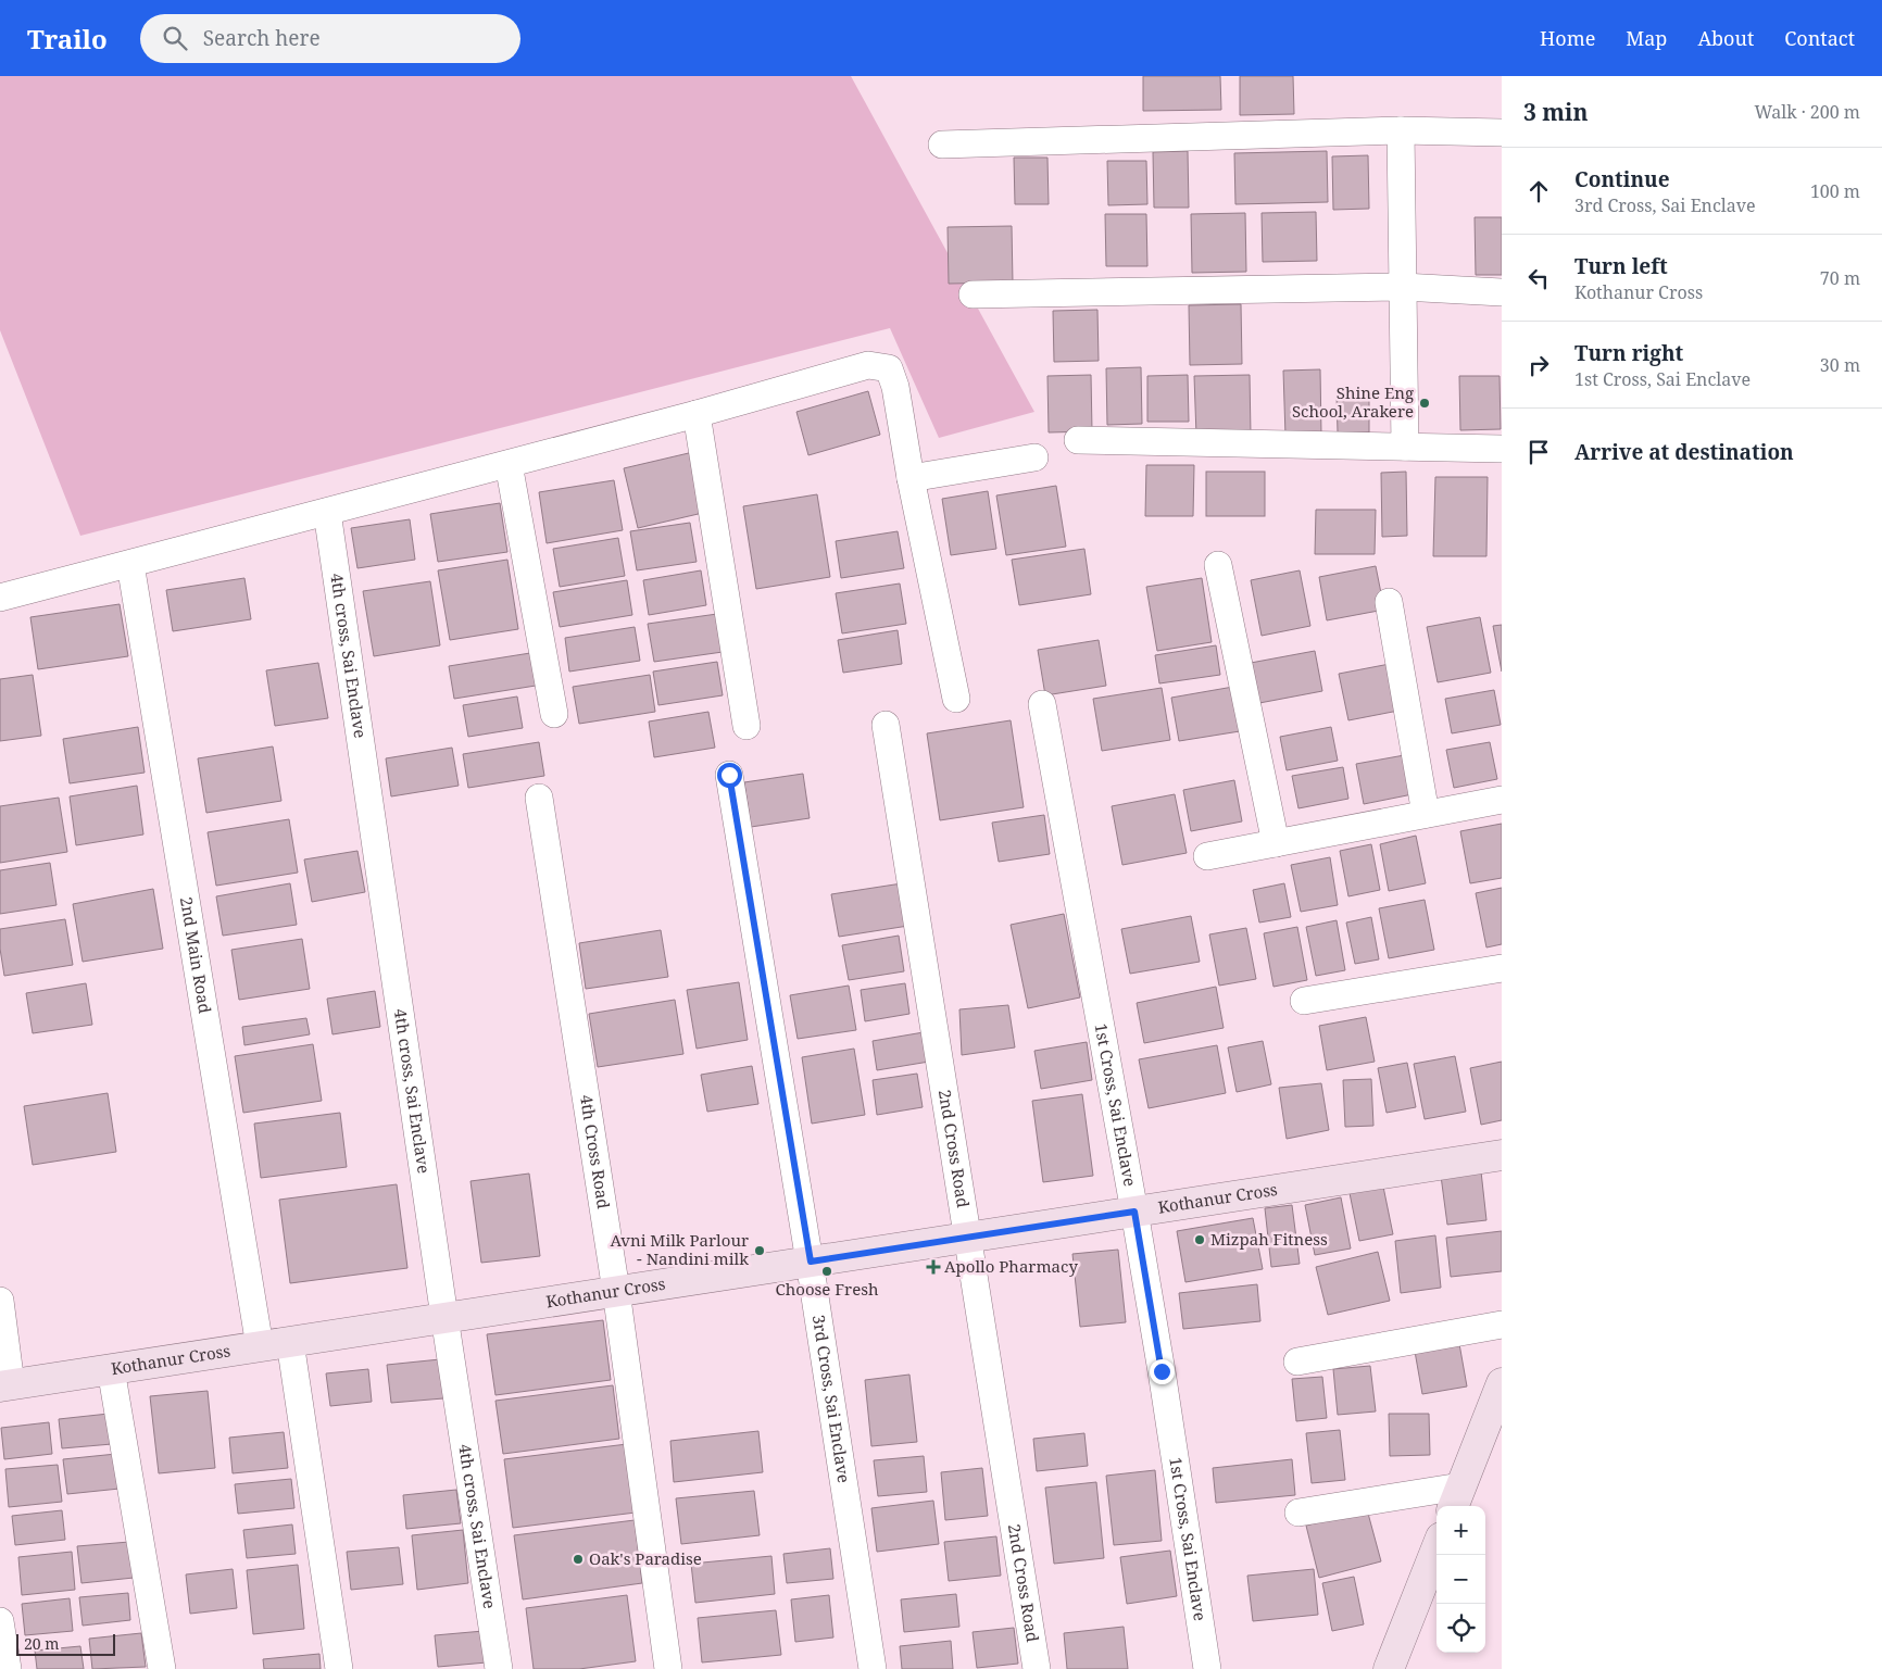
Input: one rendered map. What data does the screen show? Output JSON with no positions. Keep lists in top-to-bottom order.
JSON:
{
  "streets": {
    "street": [
      "4th cross, Sai Enclave",
      "2nd Main Road",
      "1st Cross, Sai Enclave",
      "2nd Cross Road",
      "4th Cross Road",
      "Kothanur Cross",
      "3rd Cross, Sai Enclave"
    ]
  },
  "crossings": [
    ["4th cross, Sai Enclave", "Kothanur Cross"],
    ["2nd Main Road", "Kothanur Cross"],
    ["1st Cross, Sai Enclave", "Kothanur Cross"],
    ["2nd Cross Road", "Kothanur Cross"],
    ["4th Cross Road", "Kothanur Cross"],
    ["Kothanur Cross", "3rd Cross, Sai Enclave"]
  ],
  "places": {
    "other": [
      "Shine Eng School, Arakere",
      "Mizpah Fitness",
      "Avni Milk Parlour - Nandini milk",
      "Choose Fresh",
      "Oak's Paradise"
    ],
    "health": ["Apollo Pharmacy"]
  },
  "scale_bar": "20 m",
  "page": {
    "header": "Trailo",
    "search": "Search here",
    "nav": [
      "Home",
      "Map",
      "About",
      "Contact"
    ],
    "heading": ["3 min", "Walk · 200 m"],
    "list": [
      ["Continue", "3rd Cross, Sai Enclave", "100 m"],
      ["Turn left", "Kothanur Cross", "70 m"],
      ["Turn right", "1st Cross, Sai Enclave", "30 m"],
      "Arrive at destination"
    ],
    "map_buttons": ["+", "−"],
    "scale": "20 m"
  }
}
